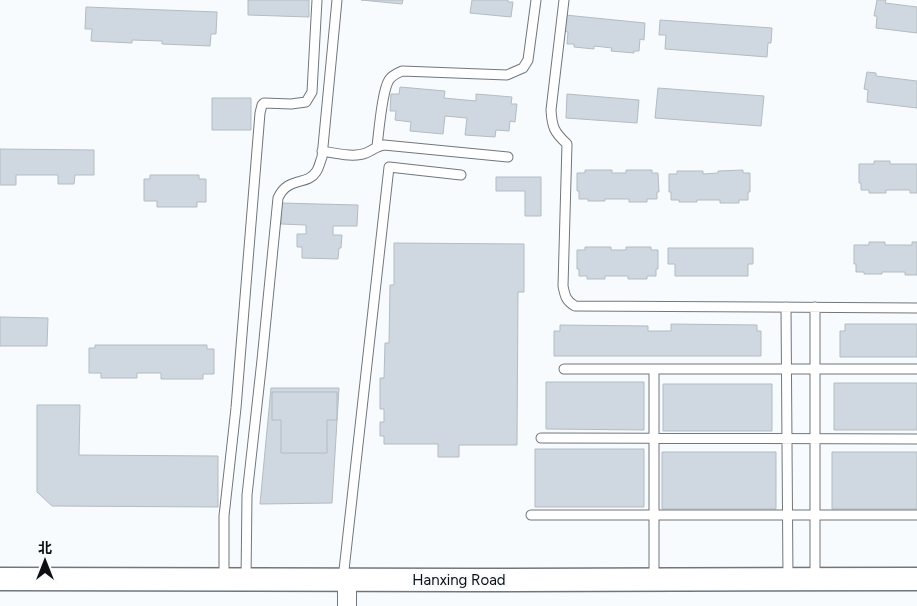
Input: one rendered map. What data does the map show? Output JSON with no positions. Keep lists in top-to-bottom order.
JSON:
{
  "streets": {
    "street": ["Hanxing Road"]
  },
  "north": "top"
}
